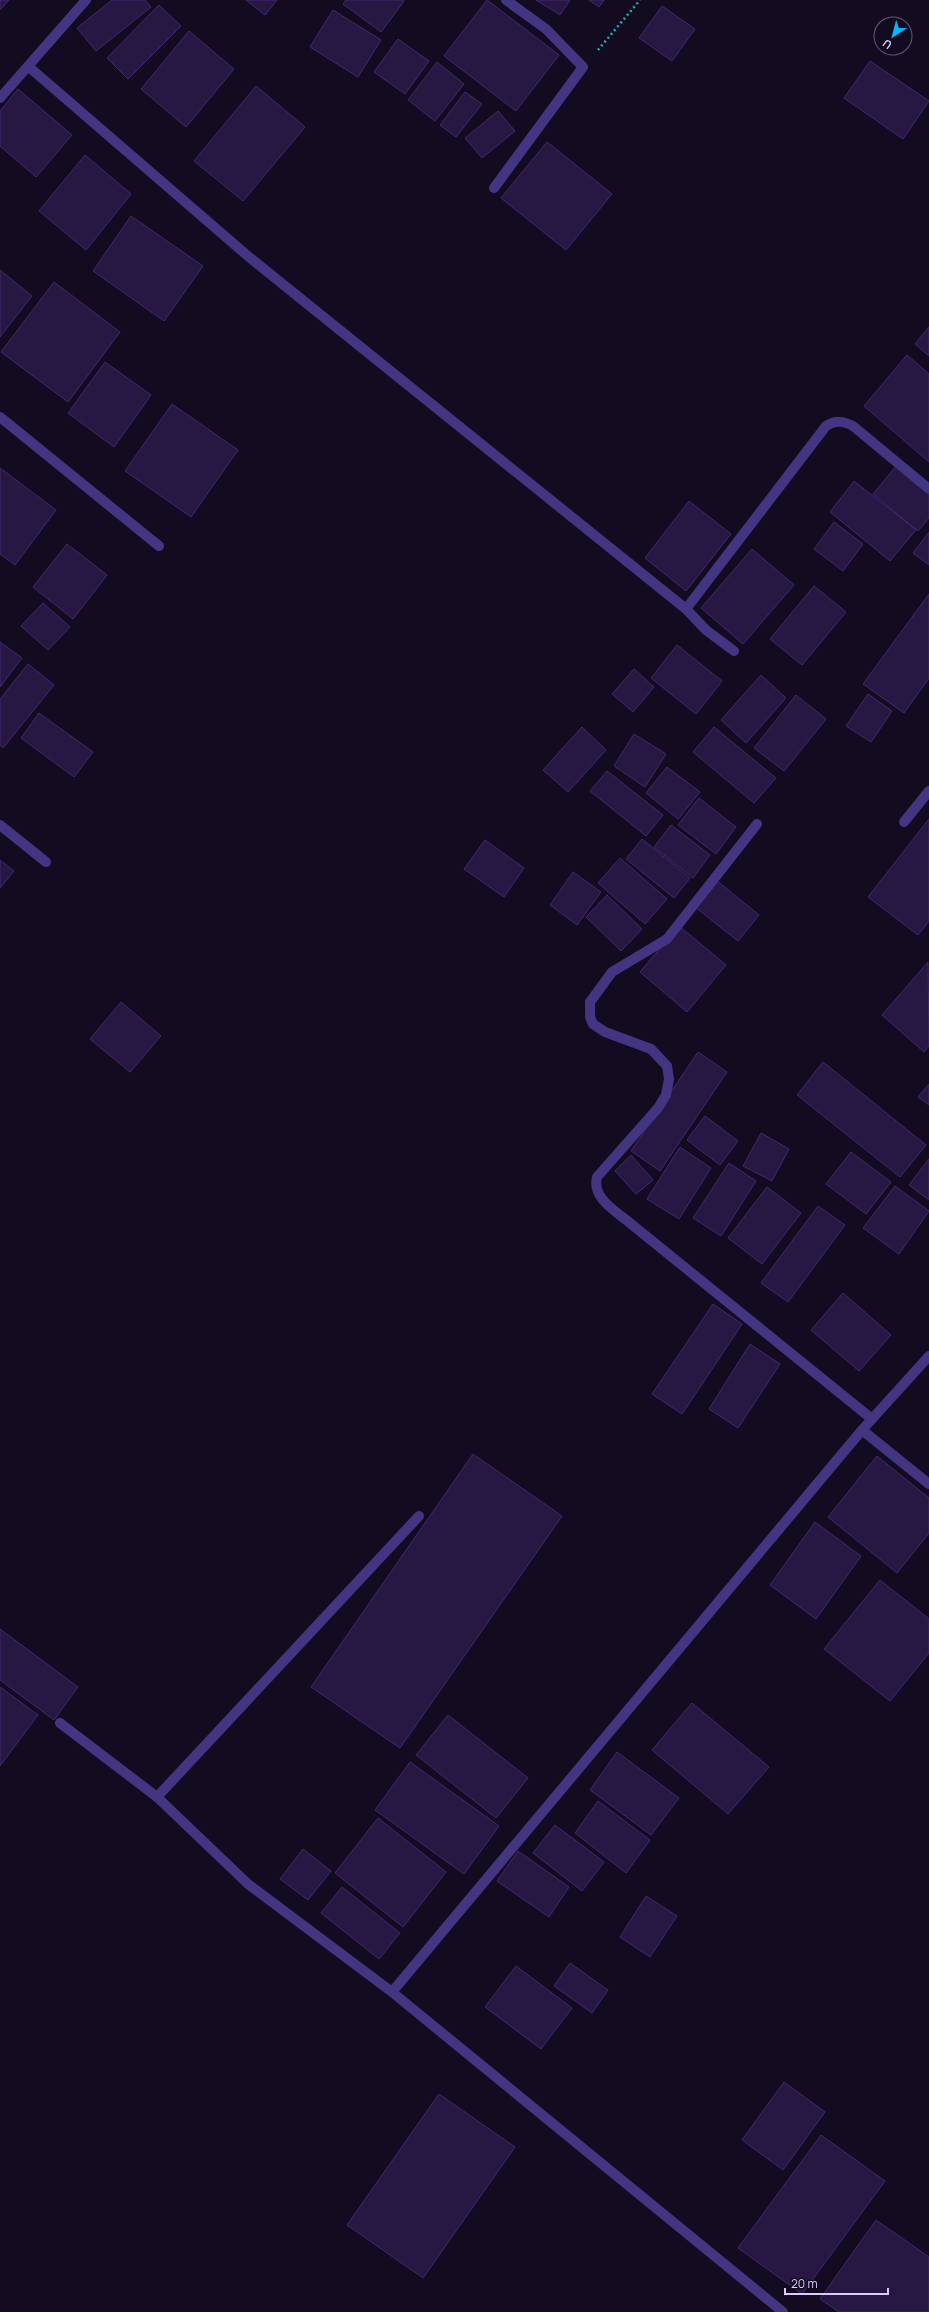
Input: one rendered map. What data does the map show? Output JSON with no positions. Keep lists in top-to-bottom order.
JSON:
{
  "scale_bar": "20 m",
  "north": "bottom left"
}
